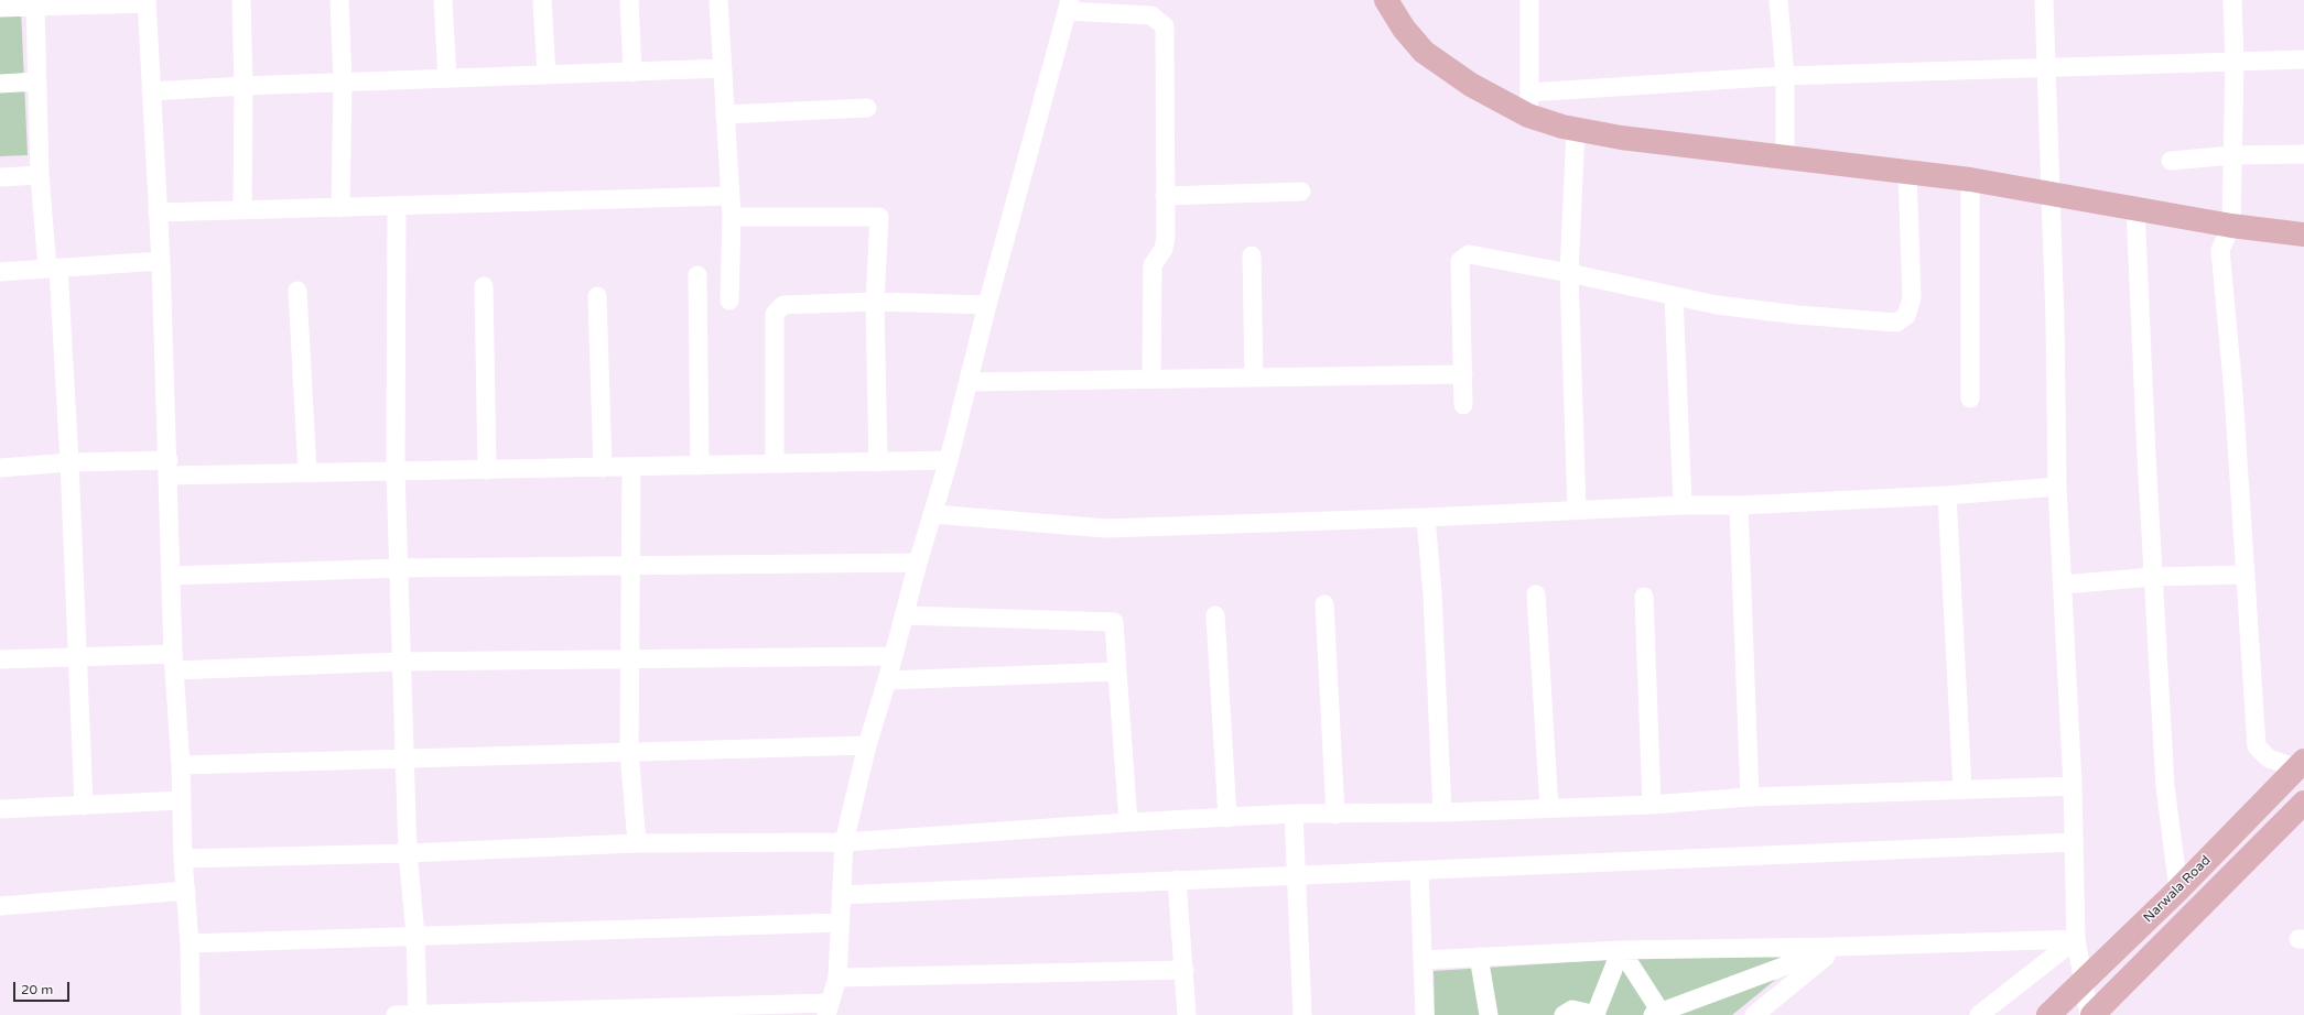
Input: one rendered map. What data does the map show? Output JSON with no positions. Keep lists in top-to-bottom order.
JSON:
{
  "streets": {
    "main road": ["Narwala Road"]
  },
  "scale_bar": "20 m"
}
